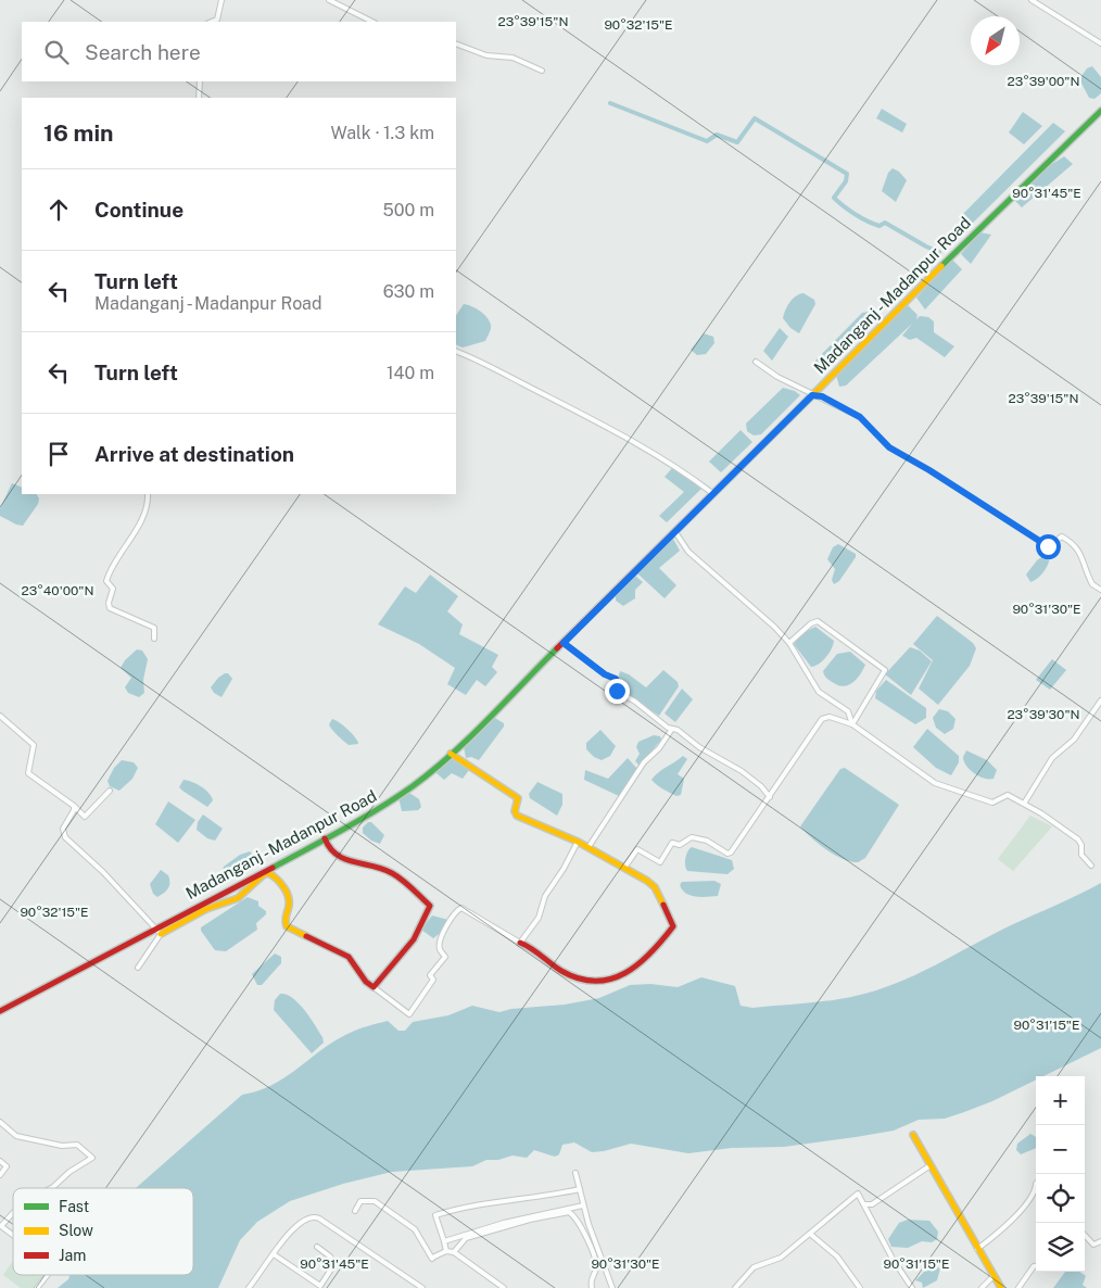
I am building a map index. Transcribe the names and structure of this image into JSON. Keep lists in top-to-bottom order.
{
  "streets": {
    "main road": ["Madanganj - Madanpur Road"]
  },
  "legend": ["Fast", "Slow", "Jam"],
  "north": "bottom left",
  "page": {
    "search": "Search here",
    "heading": ["16 min", "Walk · 1.3 km"],
    "list": [
      ["Continue", "500 m"],
      ["Turn left", "Madanganj - Madanpur Road", "630 m"],
      ["Turn left", "140 m"],
      "Arrive at destination"
    ],
    "map_buttons": ["+", "−"]
  },
  "coordinates": [
    "23°39'15\"N",
    "90°32'15\"E",
    "23°39'00\"N",
    "90°31'45\"E",
    "23°40'00\"N",
    "90°31'30\"E",
    "23°39'30\"N",
    "90°31'15\"E"
  ]
}
